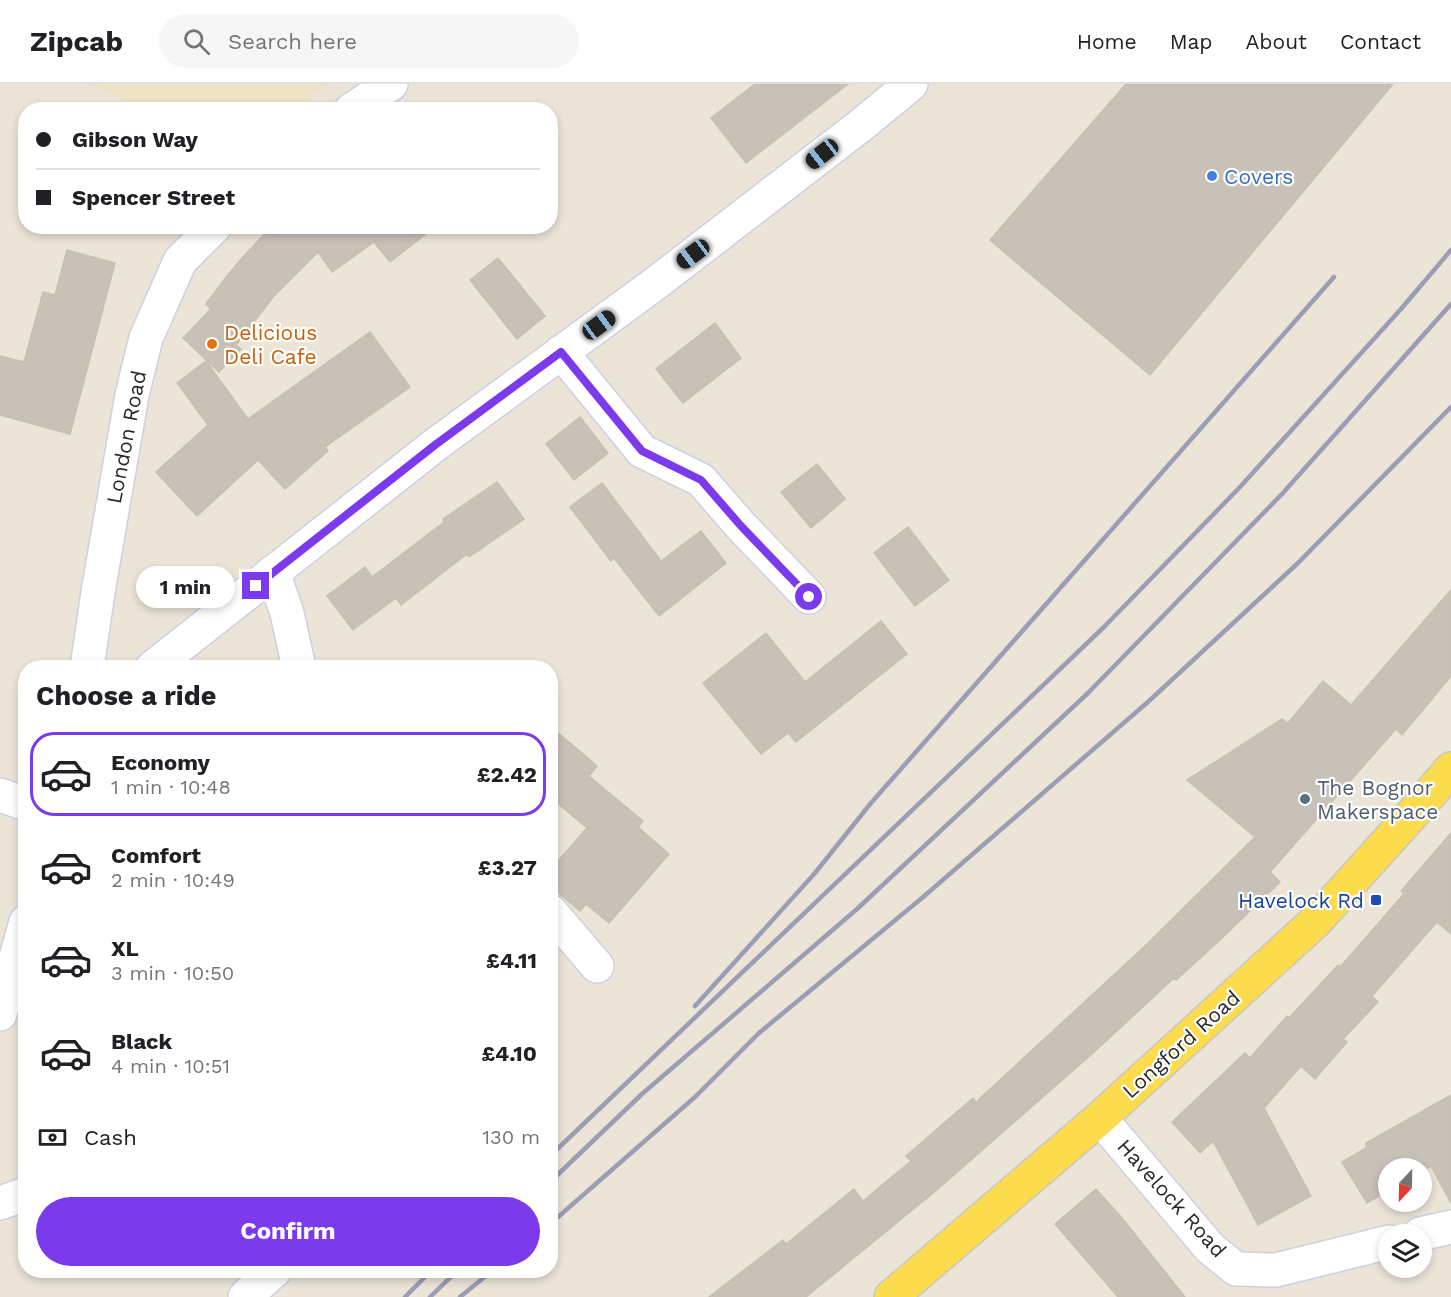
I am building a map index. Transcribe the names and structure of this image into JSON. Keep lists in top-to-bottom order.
{
  "streets": {
    "main road": ["Longford Road"],
    "street": ["London Road", "Havelock Road"]
  },
  "crossings": [
    ["Longford Road", "Havelock Road"]
  ],
  "places": {
    "other": ["Covers", "Delicious Deli Cafe", "The Bognor Makerspace"],
    "transit": ["Havelock Rd"]
  },
  "north": "bottom",
  "page": {
    "header": "Zipcab",
    "search": "Search here",
    "nav": [
      "Home",
      "Map",
      "About",
      "Contact"
    ],
    "banner": ["Gibson Way", "Spencer Street"],
    "bubble": "1 min",
    "heading": "Choose a ride",
    "list": [
      {
        "name": "Economy",
        "note": "1 min · 10:48",
        "value": "£2.42"
      },
      {
        "name": "Comfort",
        "note": "2 min · 10:49",
        "value": "£3.27"
      },
      {
        "name": "XL",
        "note": "3 min · 10:50",
        "value": "£4.11"
      },
      {
        "name": "Black",
        "note": "4 min · 10:51",
        "value": "£4.10"
      }
    ],
    "pay": ["Cash", "130 m"],
    "buttons": "Confirm"
  }
}
